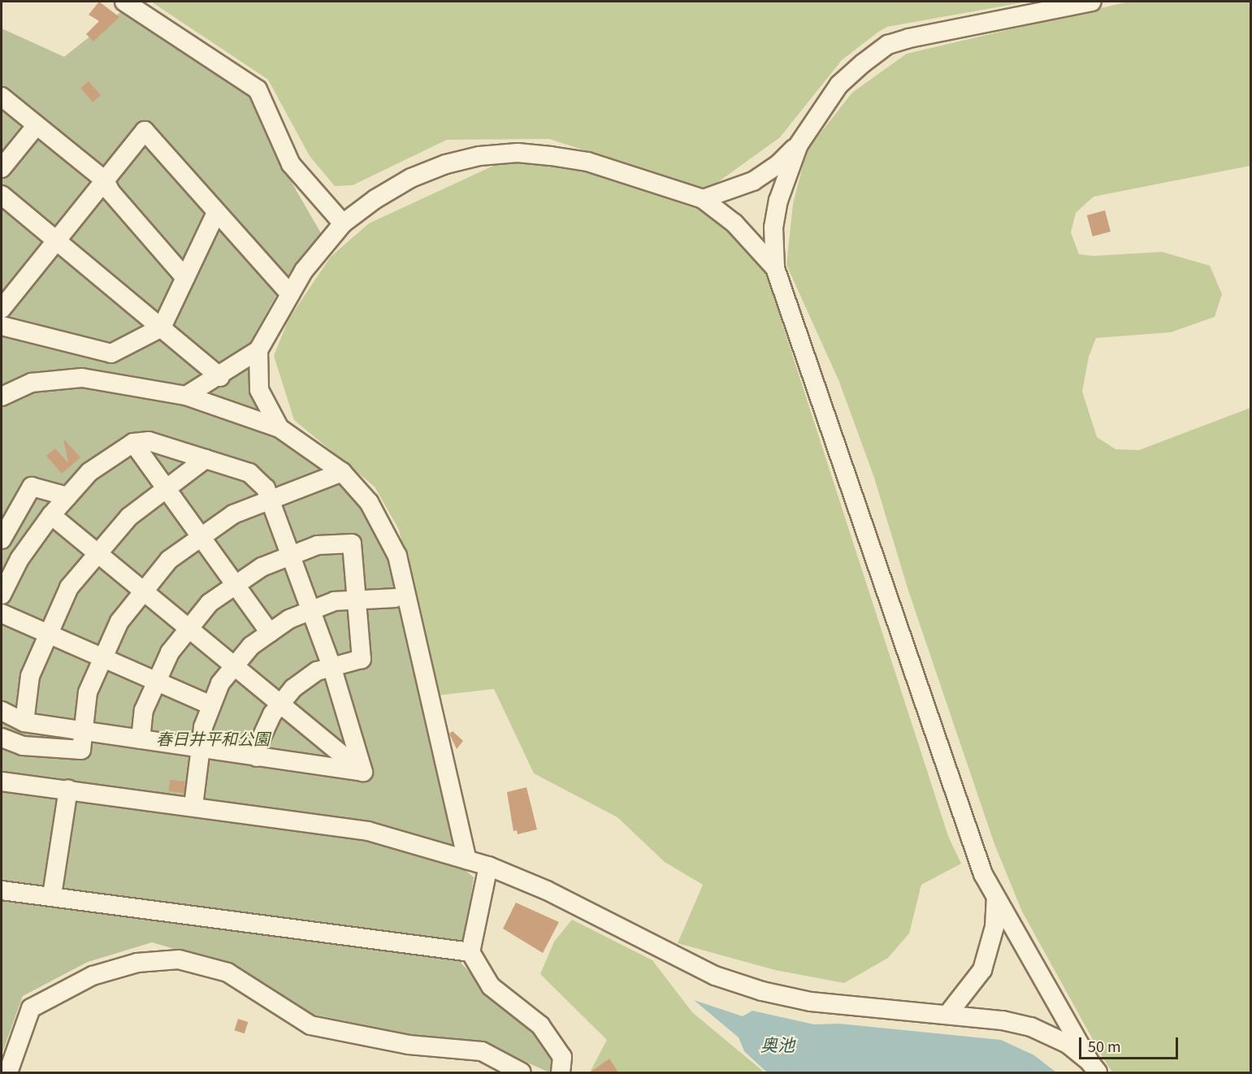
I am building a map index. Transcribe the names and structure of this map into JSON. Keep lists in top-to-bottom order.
{
  "water": ["奥池"],
  "parks": ["春日井平和公園"],
  "scale_bar": "50 m"
}
